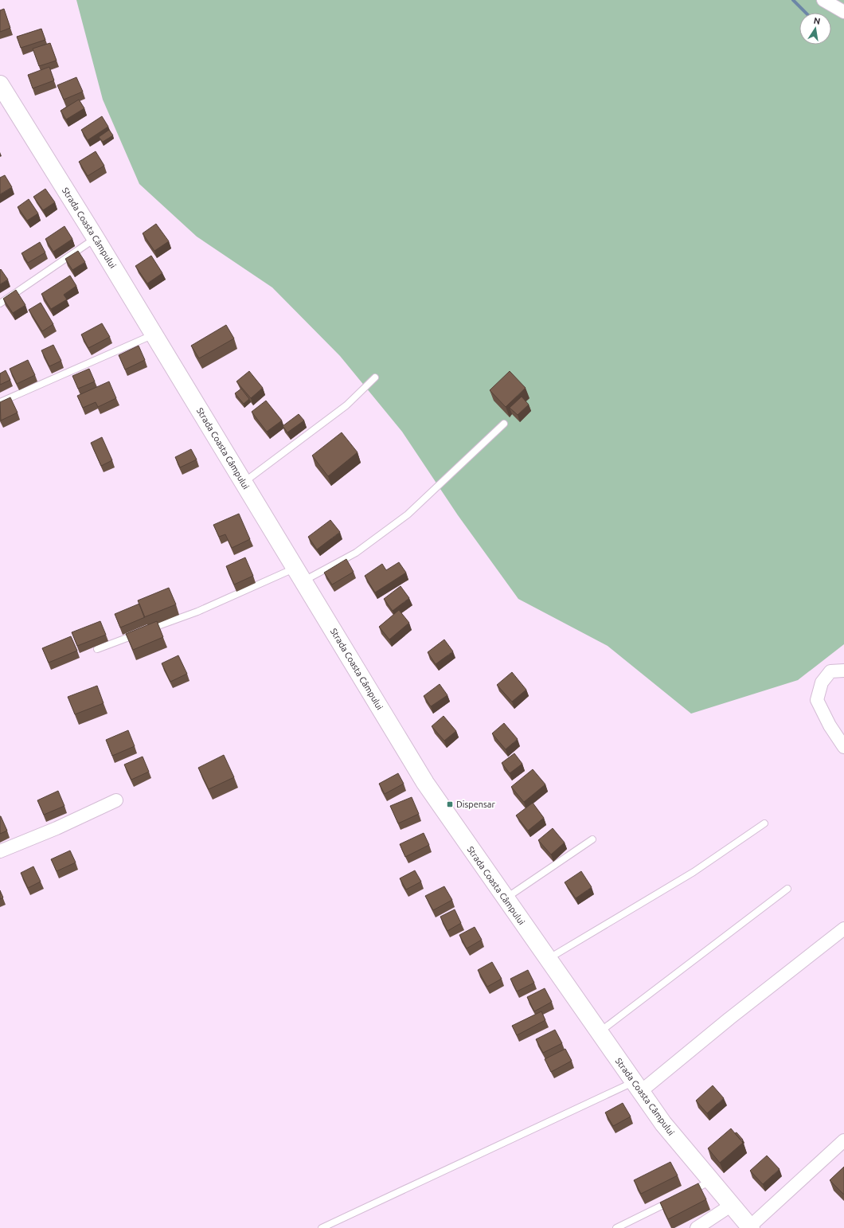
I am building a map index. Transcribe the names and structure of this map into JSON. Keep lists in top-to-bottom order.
{
  "streets": {
    "street": ["Strada Coasta Câmpului"]
  },
  "places": {
    "transit": ["Dispensar"]
  },
  "north": "top"
}
